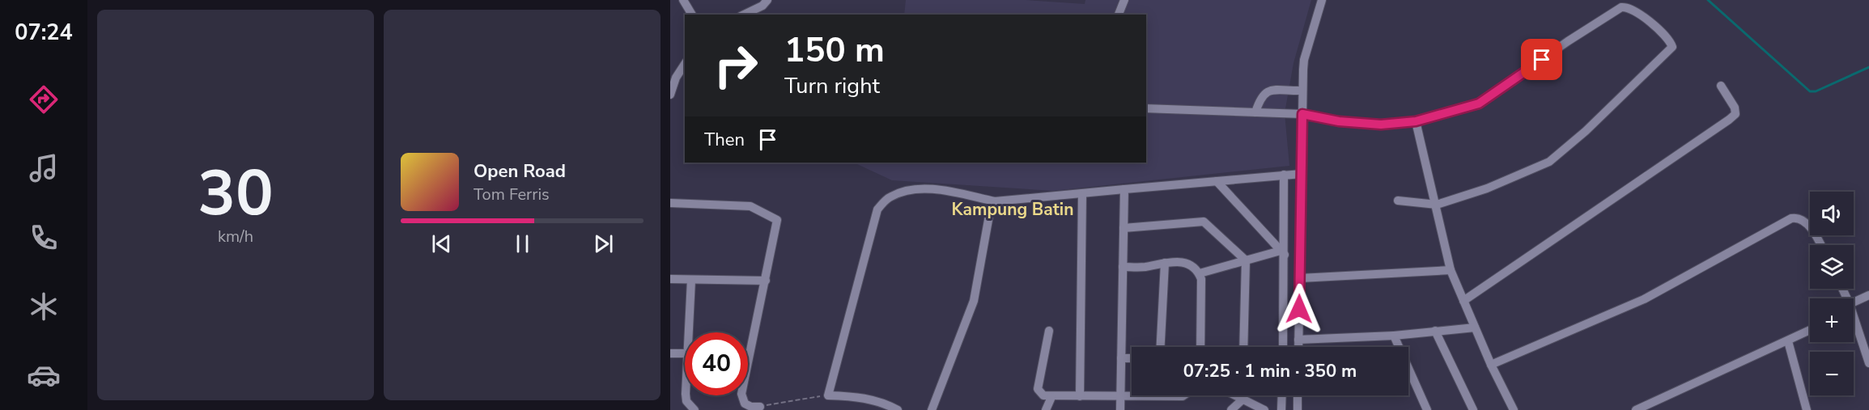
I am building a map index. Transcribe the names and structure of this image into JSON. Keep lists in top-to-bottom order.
{
  "districts": ["Kampung Batin"],
  "page": {
    "tabs": "07:24",
    "tile": ["30", "km/h"],
    "turn": ["150 m", "Turn right"],
    "then": "Then",
    "song": ["Open Road", "Tom Ferris"],
    "map_buttons": ["+", "−"],
    "limit": "40",
    "trip": "07:25 · 1 min · 350 m"
  }
}
